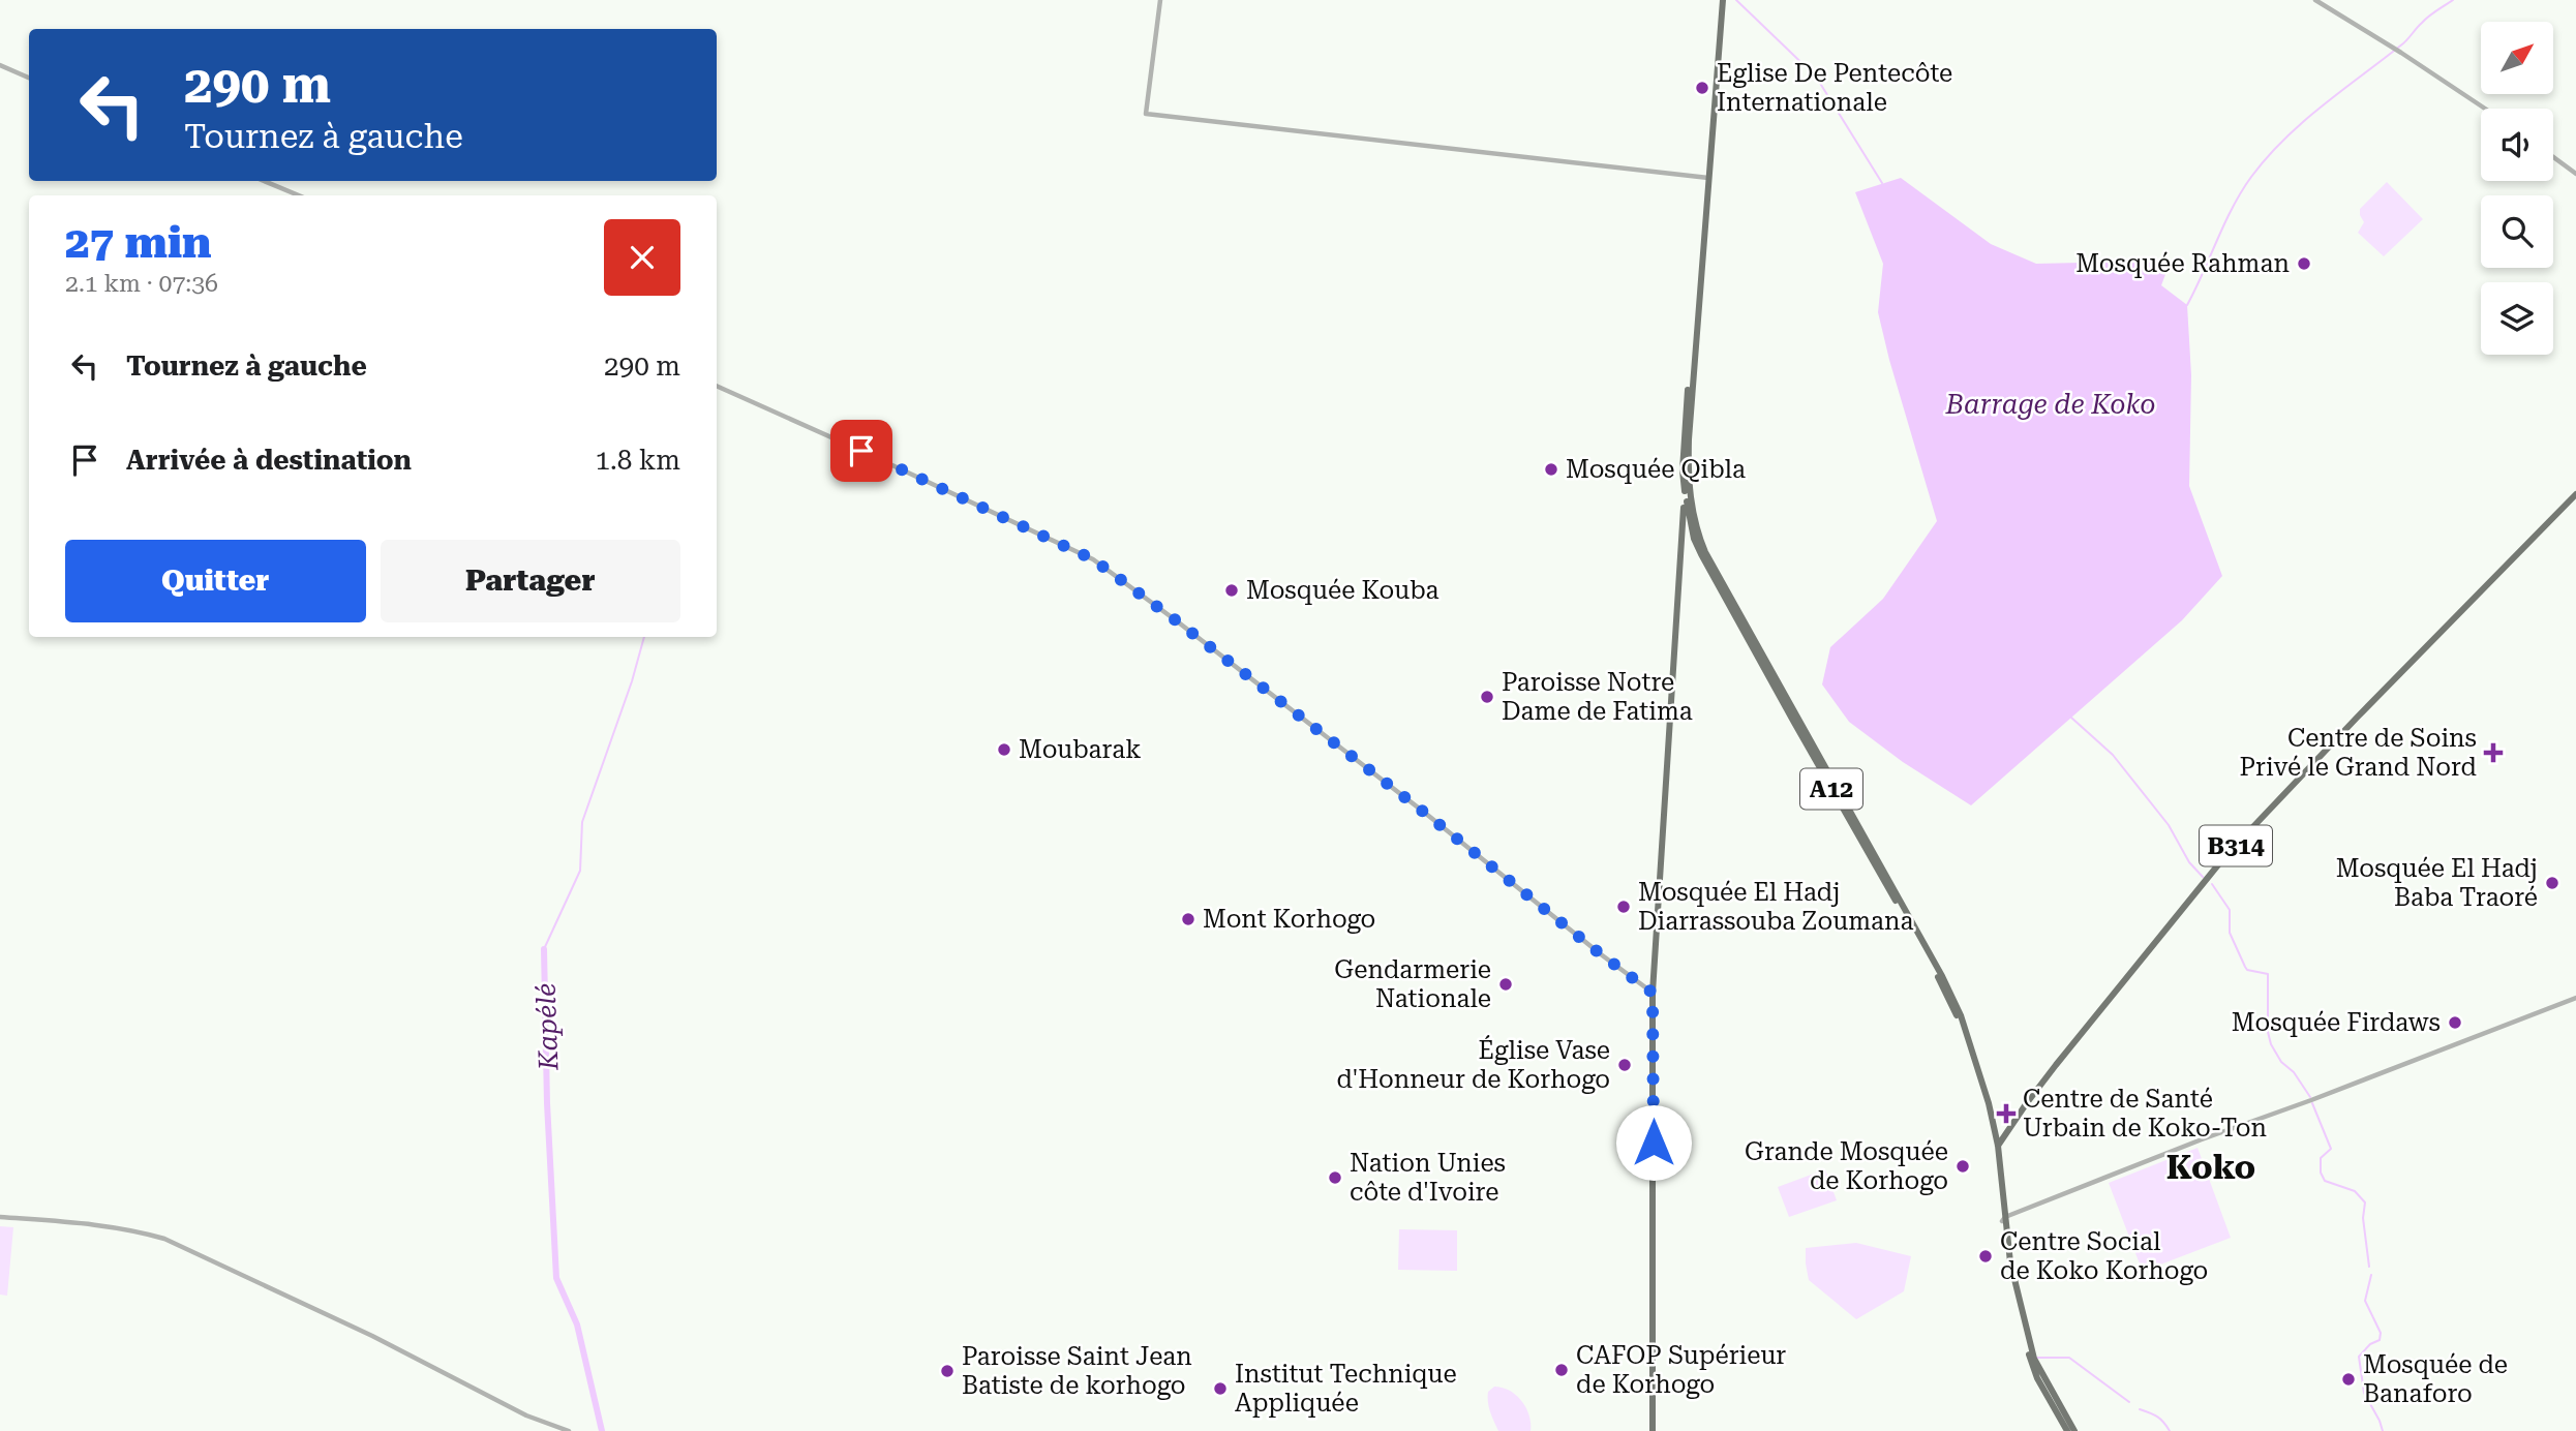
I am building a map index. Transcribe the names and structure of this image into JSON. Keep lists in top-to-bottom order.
{
  "streets": {
    "main road": ["A12", "B314"]
  },
  "crossings": [
    ["A12", "B314"]
  ],
  "districts": ["Koko"],
  "water": ["Barrage de Koko", "Kapélé"],
  "places": {
    "other": [
      "Eglise De Pentecôte Internationale",
      "Mosquée Rahman",
      "Mosquée Qibla",
      "Mosquée Kouba",
      "Paroisse Notre Dame de Fatima",
      "Moubarak",
      "Mosquée El Hadj Baba Traoré",
      "Mosquée El Hadj Diarrassouba Zoumana",
      "Mont Korhogo",
      "Gendarmerie Nationale",
      "Mosquée Firdaws",
      "Église Vase d'Honneur de Korhogo",
      "Grande Mosquée de Korhogo",
      "Nation Unies côte d'Ivoire",
      "Centre Social de Koko Korhogo",
      "CAFOP Supérieur de Korhogo",
      "Paroisse Saint Jean Batiste de korhogo",
      "Mosquée de Banaforo",
      "Institut Technique Appliquée"
    ],
    "health": ["Centre de Soins Privé le Grand Nord", "Centre de Santé Urbain de Koko-Ton"]
  },
  "north": "top right",
  "page": {
    "turn": ["290 m", "Tournez à gauche"],
    "heading": ["27 min", "2.1 km · 07:36"],
    "list": [
      {
        "name": "Tournez à gauche",
        "value": "290 m"
      },
      {
        "name": "Arrivée à destination",
        "value": "1.8 km"
      }
    ],
    "buttons": ["Quitter", "Partager"]
  }
}
